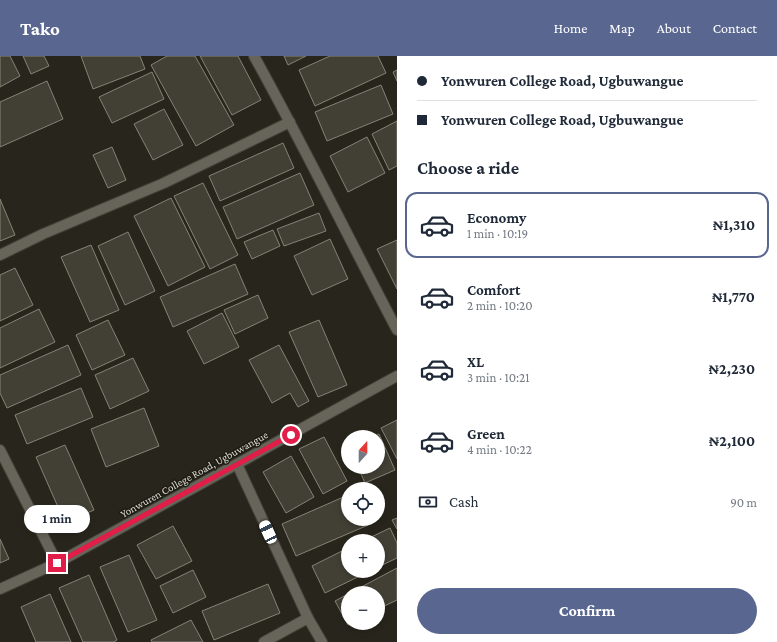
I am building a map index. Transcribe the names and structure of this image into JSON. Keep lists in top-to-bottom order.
{
  "streets": {
    "street": ["Yonwuren College Road, Ugbuwangue"]
  },
  "north": "top",
  "page": {
    "header": "Tako",
    "nav": [
      "Home",
      "Map",
      "About",
      "Contact"
    ],
    "banner": ["Yonwuren College Road, Ugbuwangue", "Yonwuren College Road, Ugbuwangue"],
    "heading": "Choose a ride",
    "list": [
      {
        "name": "Economy",
        "note": "1 min · 10:19",
        "value": "₦1,310"
      },
      {
        "name": "Comfort",
        "note": "2 min · 10:20",
        "value": "₦1,770"
      },
      {
        "name": "XL",
        "note": "3 min · 10:21",
        "value": "₦2,230"
      },
      {
        "name": "Green",
        "note": "4 min · 10:22",
        "value": "₦2,100"
      }
    ],
    "map_buttons": ["+", "−"],
    "pay": ["Cash", "90 m"],
    "bubble": "1 min",
    "buttons": "Confirm"
  }
}
